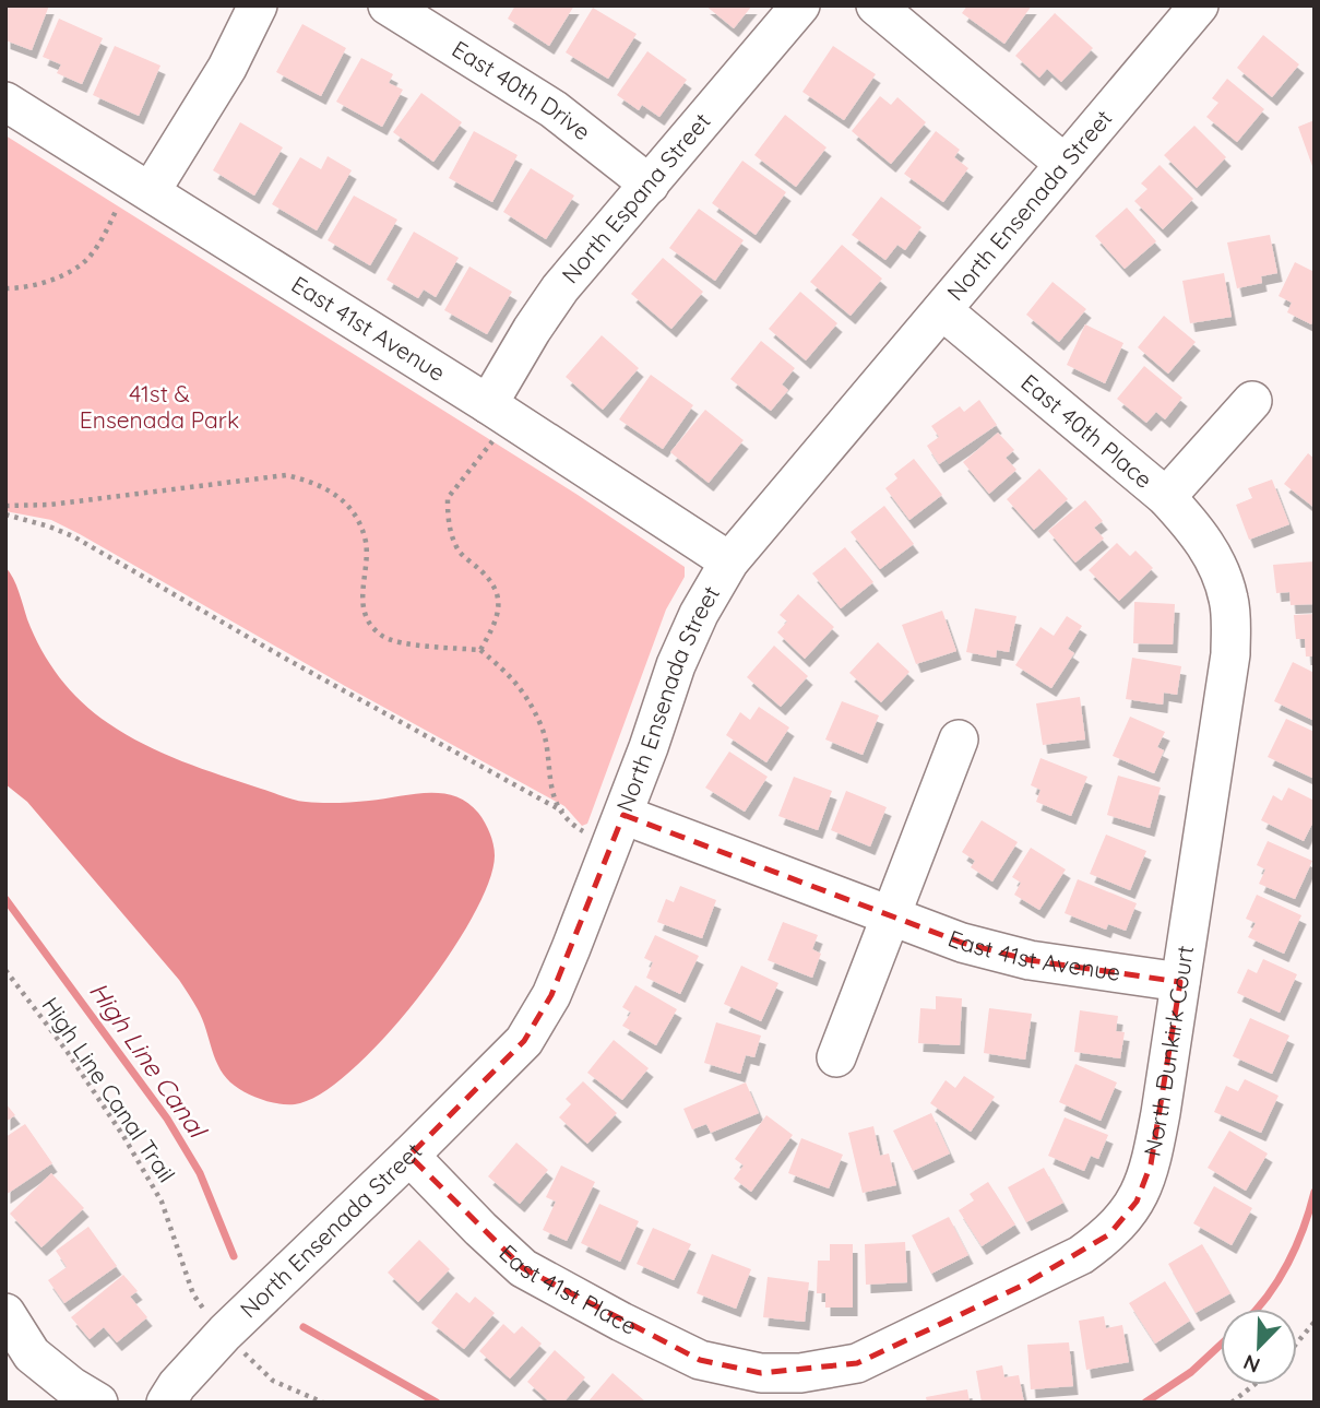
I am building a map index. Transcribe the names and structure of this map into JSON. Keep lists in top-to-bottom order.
{
  "streets": {
    "street": [
      "East 40th Drive",
      "North Espana Street",
      "North Ensenada Street",
      "East 41st Avenue",
      "East 40th Place",
      "North Dunkirk Court",
      "East 41st Place"
    ],
    "path": ["High Line Canal Trail"]
  },
  "crossings": [
    ["East 40th Drive", "North Espana Street"],
    ["North Espana Street", "East 41st Avenue"],
    ["North Ensenada Street", "East 41st Avenue"],
    ["North Ensenada Street", "East 40th Place"],
    ["North Ensenada Street", "High Line Canal Trail"],
    ["North Ensenada Street", "East 41st Place"],
    ["East 41st Avenue", "North Dunkirk Court"],
    ["East 40th Place", "North Dunkirk Court"],
    ["North Dunkirk Court", "East 41st Place"]
  ],
  "water": ["High Line Canal"],
  "parks": ["41st & Ensenada Park"],
  "north": "bottom left"
}
